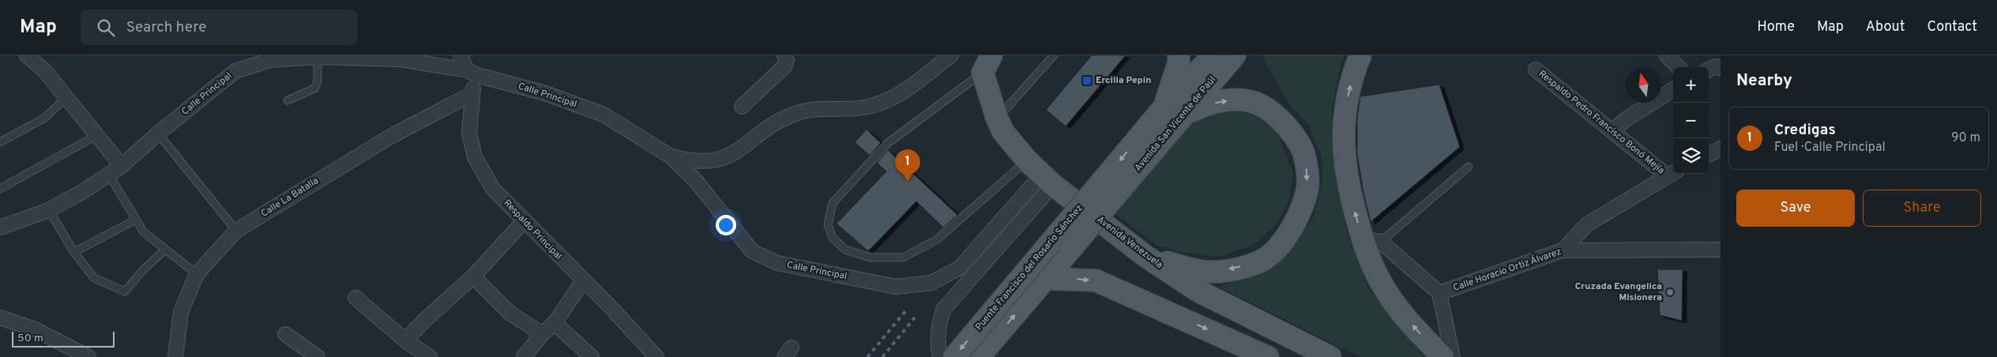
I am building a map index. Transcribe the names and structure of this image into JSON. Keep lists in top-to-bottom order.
{
  "streets": {
    "main road": ["Avenida San Vicente de Paúl", "Avenida Venezuela", "Puente Francisco del Rosario Sánchez"],
    "street": [
      "Calle Principal",
      "Respaldo Pedro Francisco Bonó Mejía",
      "Calle La Batalla",
      "Respaldo Principal",
      "Calle Horacio Ortiz Álvarez"
    ]
  },
  "crossings": [
    ["Calle Principal", "Respaldo Principal"],
    ["Calle Principal", "Avenida Venezuela"],
    ["Avenida San Vicente de Paúl", "Puente Francisco del Rosario Sánchez"],
    ["Calle La Batalla", "Respaldo Principal"]
  ],
  "places": {
    "transit": ["Ercilia Pepín"],
    "other": ["Cruzada Evangelica Misionera"]
  },
  "scale_bar": "50 m",
  "north": "top",
  "page": {
    "header": "Map",
    "search": "Search here",
    "nav": [
      "Home",
      "Map",
      "About",
      "Contact"
    ],
    "heading": "Nearby",
    "map_buttons": ["+", "−"],
    "list": [
      {
        "mark": "1",
        "name": "Credigas",
        "note": "Fuel · Calle Principal",
        "value": "90 m"
      }
    ],
    "pins": "1",
    "buttons": ["Save", "Share"],
    "scale": "50 m"
  }
}
